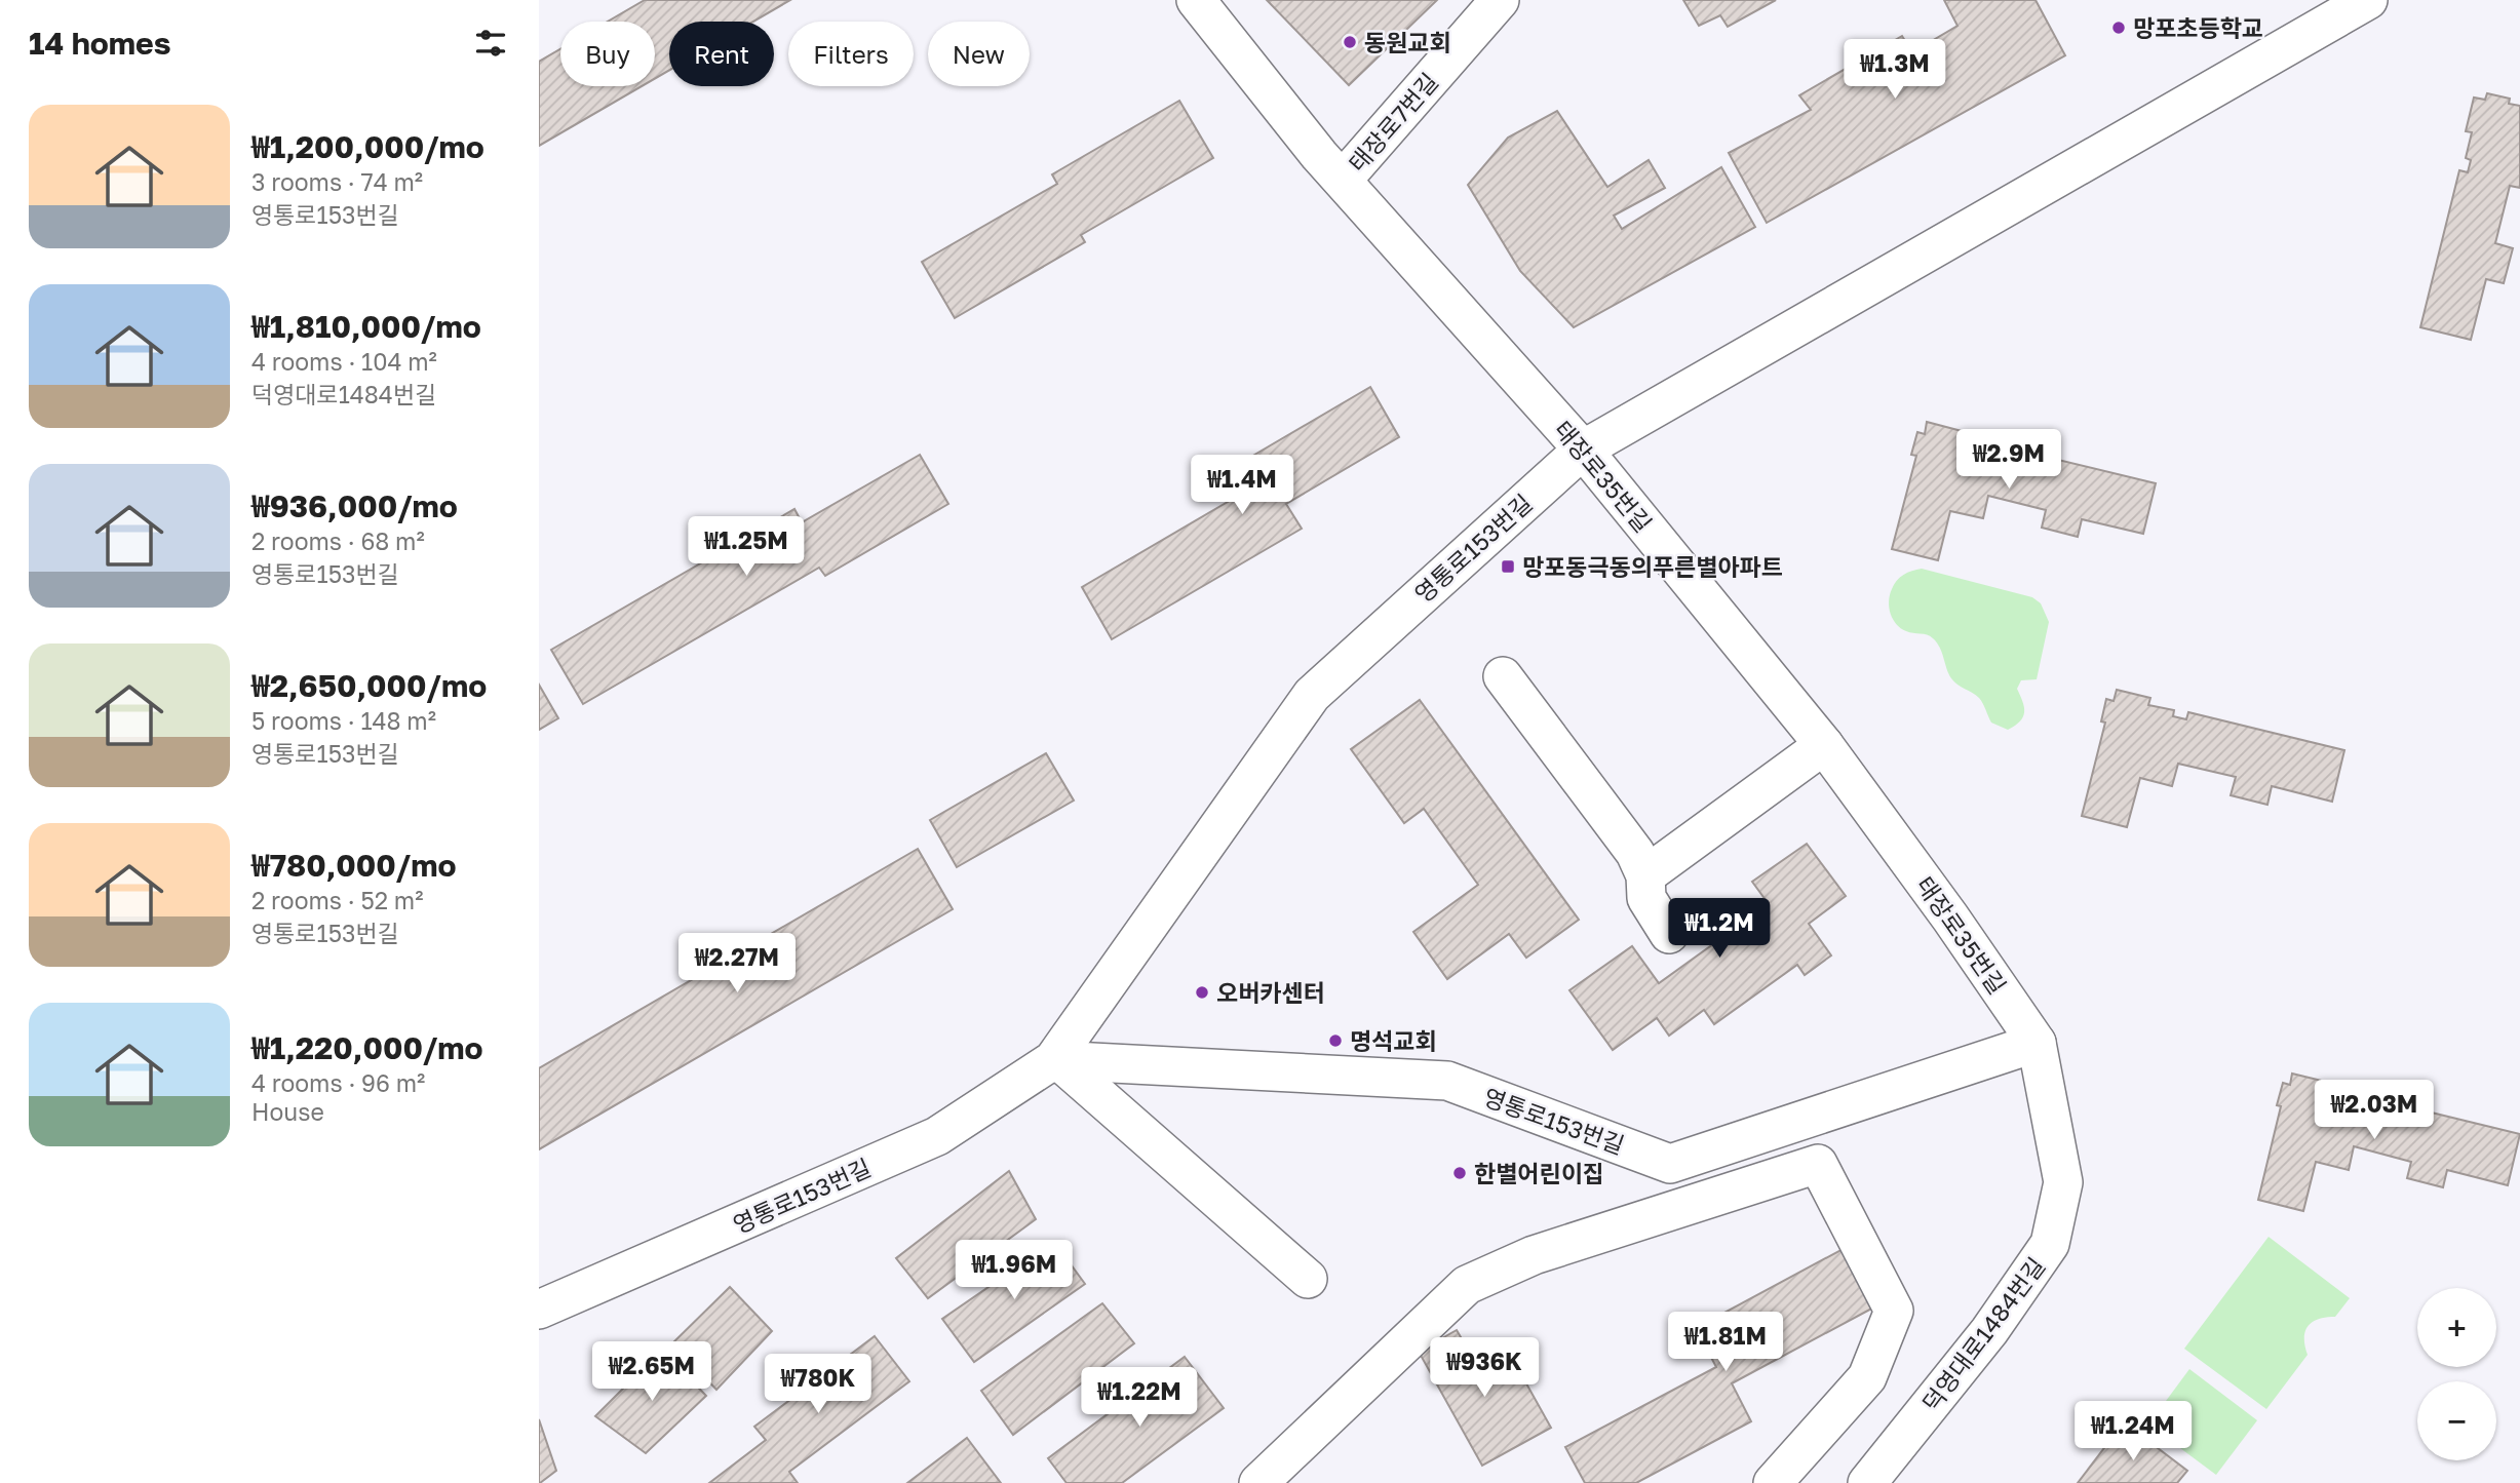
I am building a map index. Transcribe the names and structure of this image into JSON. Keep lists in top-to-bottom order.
{
  "streets": {
    "street": [
      "태장로7번길",
      "태장로35번길",
      "영통로153번길",
      "덕영대로1484번길"
    ]
  },
  "crossings": [
    ["태장로7번길", "태장로35번길"],
    ["태장로35번길", "영통로153번길"],
    ["태장로35번길", "덕영대로1484번길"],
    ["영통로153번길", "덕영대로1484번길"]
  ],
  "places": {
    "other": [
      "망포초등학교",
      "동원교회",
      "오버카센터",
      "명석교회",
      "한별어린이집"
    ],
    "transit": ["망포동극동의푸른별아파트"]
  },
  "page": {
    "heading": "14 homes",
    "chip": [
      "Buy",
      "Rent",
      "Filters",
      "New"
    ],
    "price": [
      "₩1.3M",
      "₩2.9M",
      "₩1.4M",
      "₩1.25M",
      "₩1.2M",
      "₩2.27M",
      "₩2.03M",
      "₩1.96M",
      "₩1.81M",
      "₩936K",
      "₩2.65M",
      "₩780K",
      "₩1.22M",
      "₩1.24M"
    ],
    "list": [
      {
        "name": "₩1,200,000/mo",
        "note": "3 rooms · 74 m² · 영통로153번길"
      },
      {
        "name": "₩1,810,000/mo",
        "note": "4 rooms · 104 m² · 덕영대로1484번길"
      },
      {
        "name": "₩936,000/mo",
        "note": "2 rooms · 68 m² · 영통로153번길"
      },
      {
        "name": "₩2,650,000/mo",
        "note": "5 rooms · 148 m² · 영통로153번길"
      },
      {
        "name": "₩780,000/mo",
        "note": "2 rooms · 52 m² · 영통로153번길"
      },
      {
        "name": "₩1,220,000/mo",
        "note": "4 rooms · 96 m² · House"
      }
    ],
    "map_buttons": ["+", "−"]
  }
}
